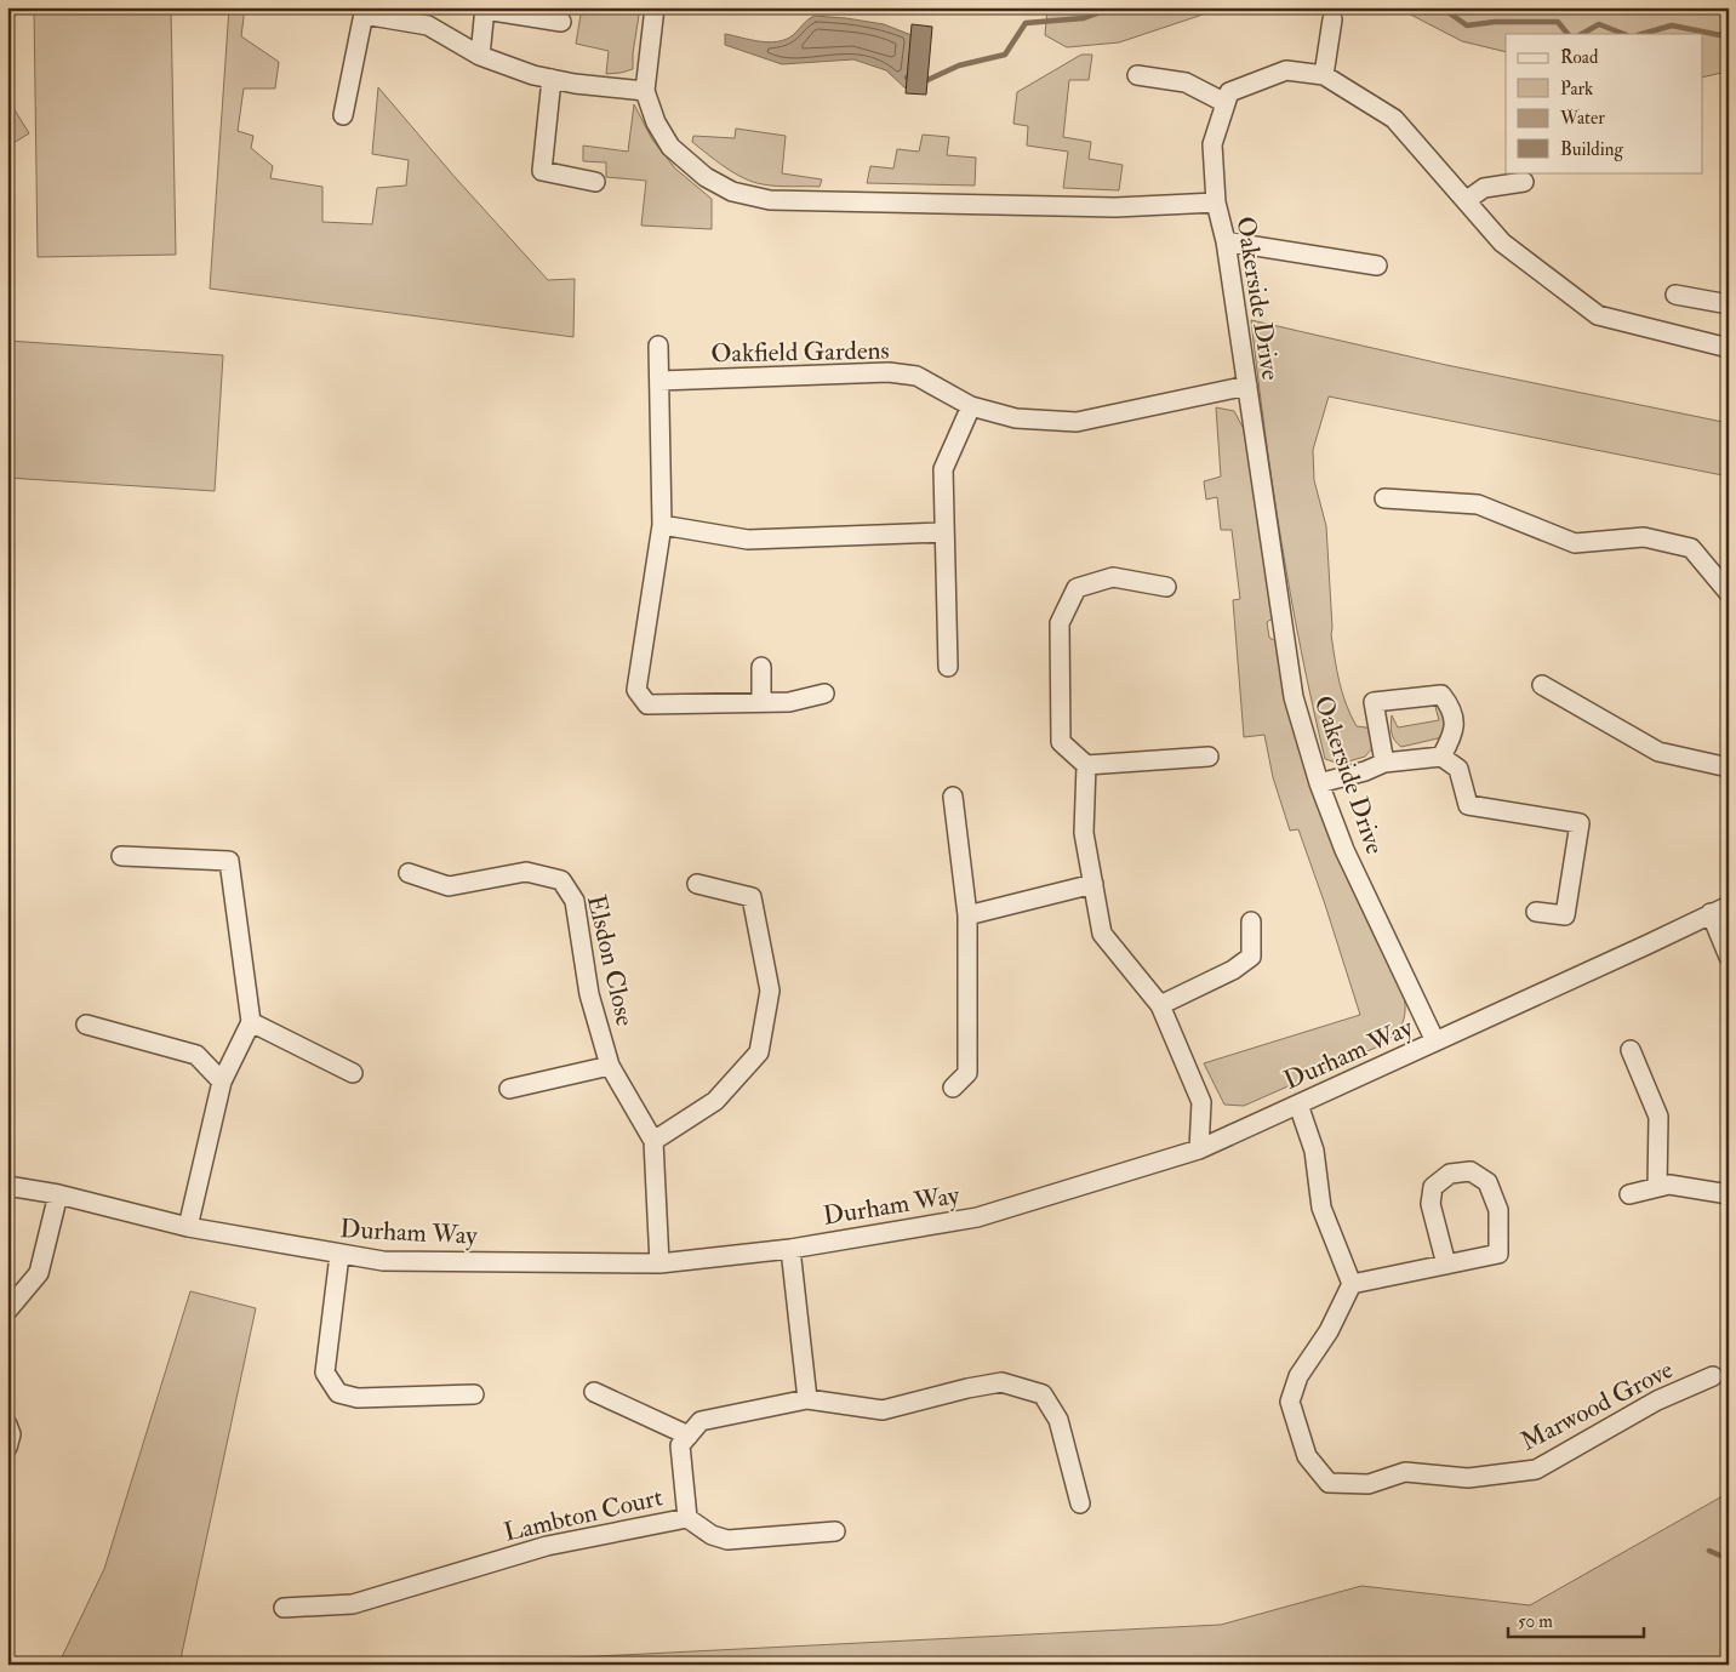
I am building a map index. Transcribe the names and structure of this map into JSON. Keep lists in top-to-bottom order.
{
  "streets": {
    "street": [
      "Oakerside Drive",
      "Oakfield Gardens",
      "Elsdon Close",
      "Durham Way",
      "Marwood Grove",
      "Lambton Court"
    ]
  },
  "crossings": [
    ["Oakerside Drive", "Oakfield Gardens"],
    ["Oakerside Drive", "Durham Way"],
    ["Elsdon Close", "Durham Way"]
  ],
  "legend": [
    "Road",
    "Park",
    "Water",
    "Building"
  ],
  "scale_bar": "50 m"
}
